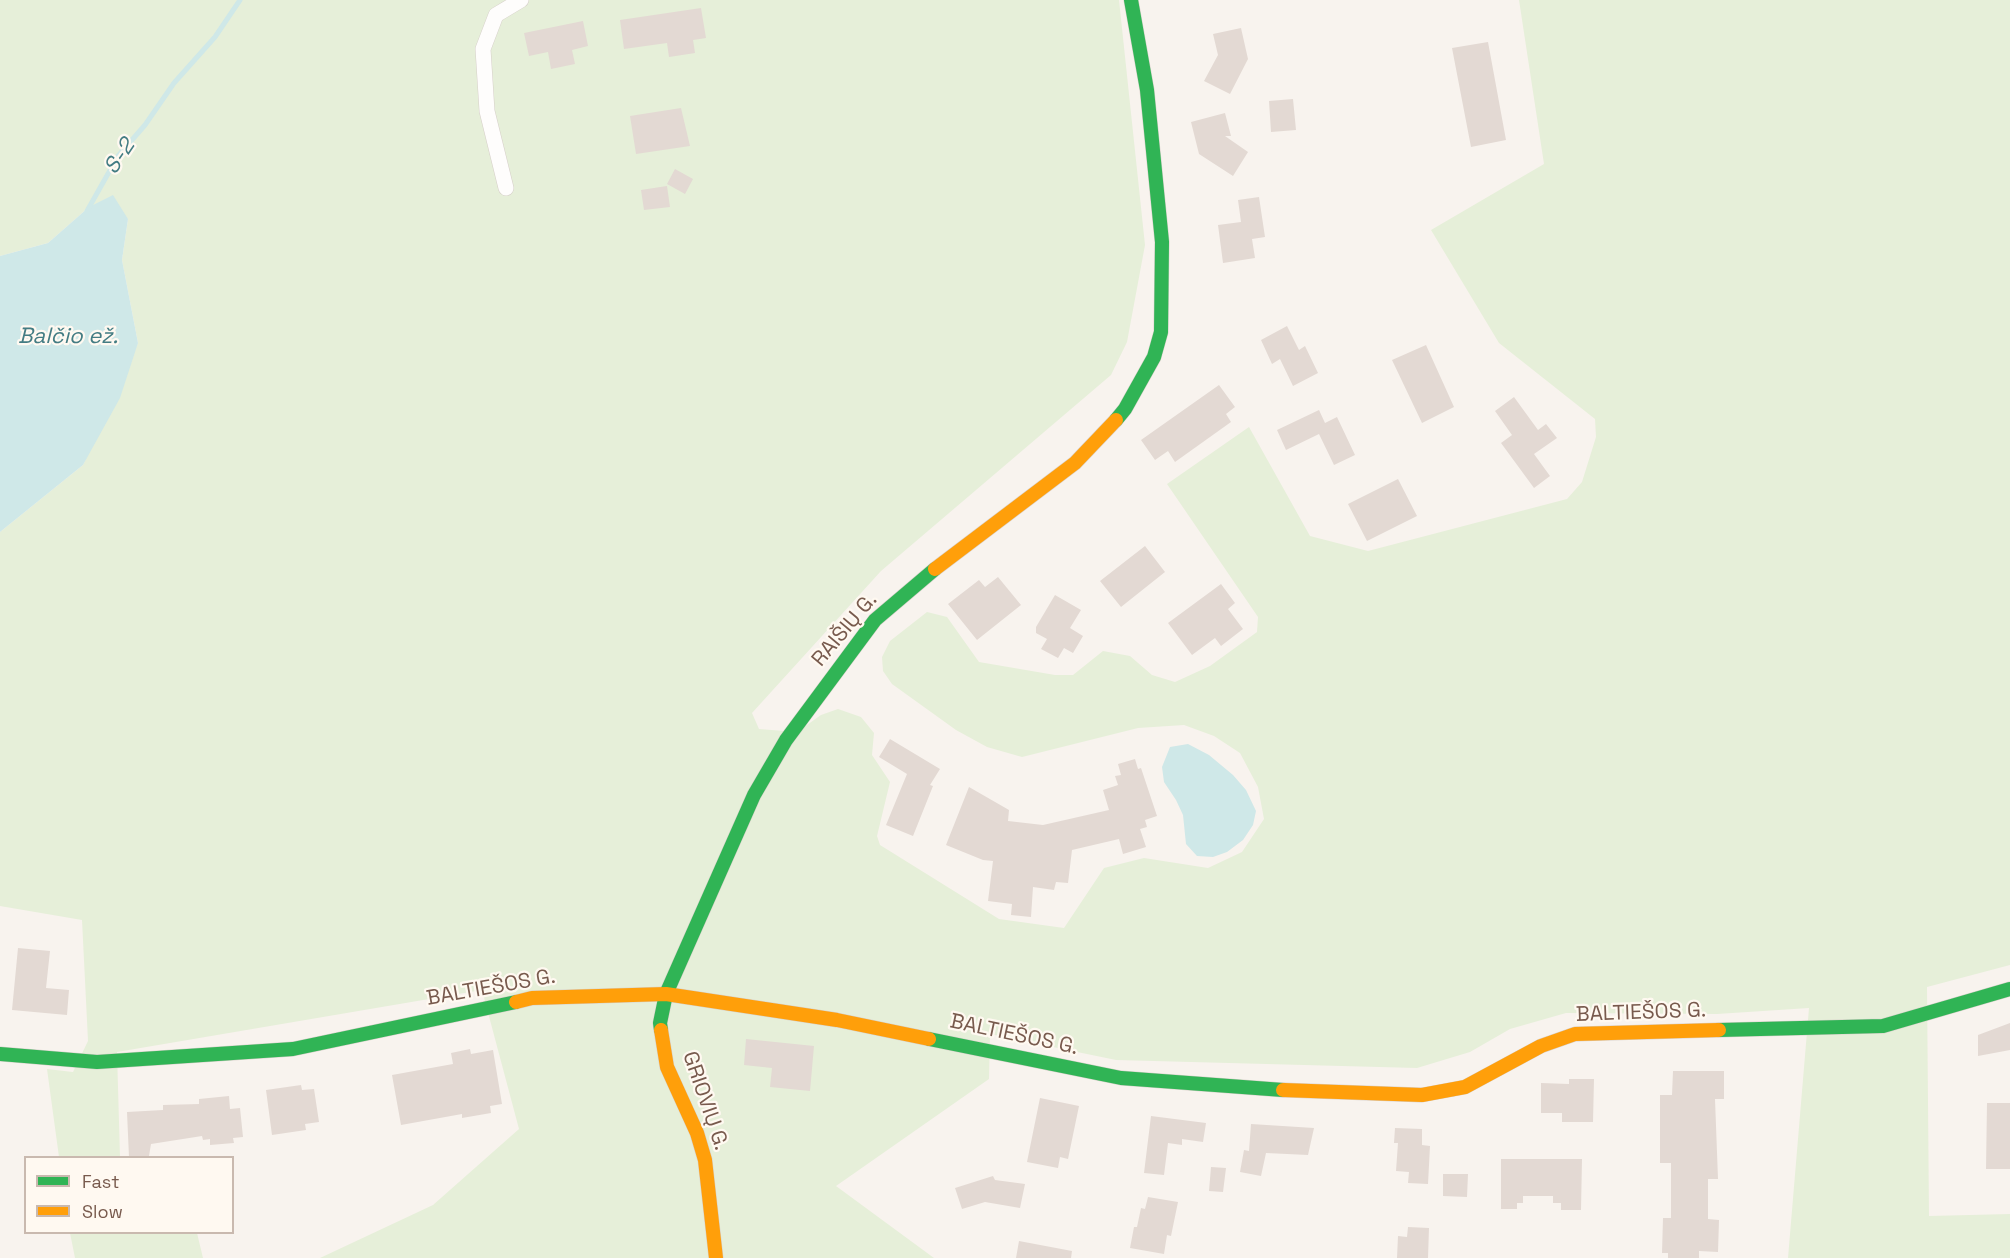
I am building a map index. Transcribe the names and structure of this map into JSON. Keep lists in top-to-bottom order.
{
  "streets": {
    "street": ["RAIŠIŲ G.", "BALTIEŠOS G.", "GRIOVIŲ G."]
  },
  "crossings": [
    ["RAIŠIŲ G.", "BALTIEŠOS G."],
    ["RAIŠIŲ G.", "GRIOVIŲ G."],
    ["BALTIEŠOS G.", "GRIOVIŲ G."]
  ],
  "water": ["S-2", "Balčio ež."],
  "legend": ["Fast", "Slow"]
}
